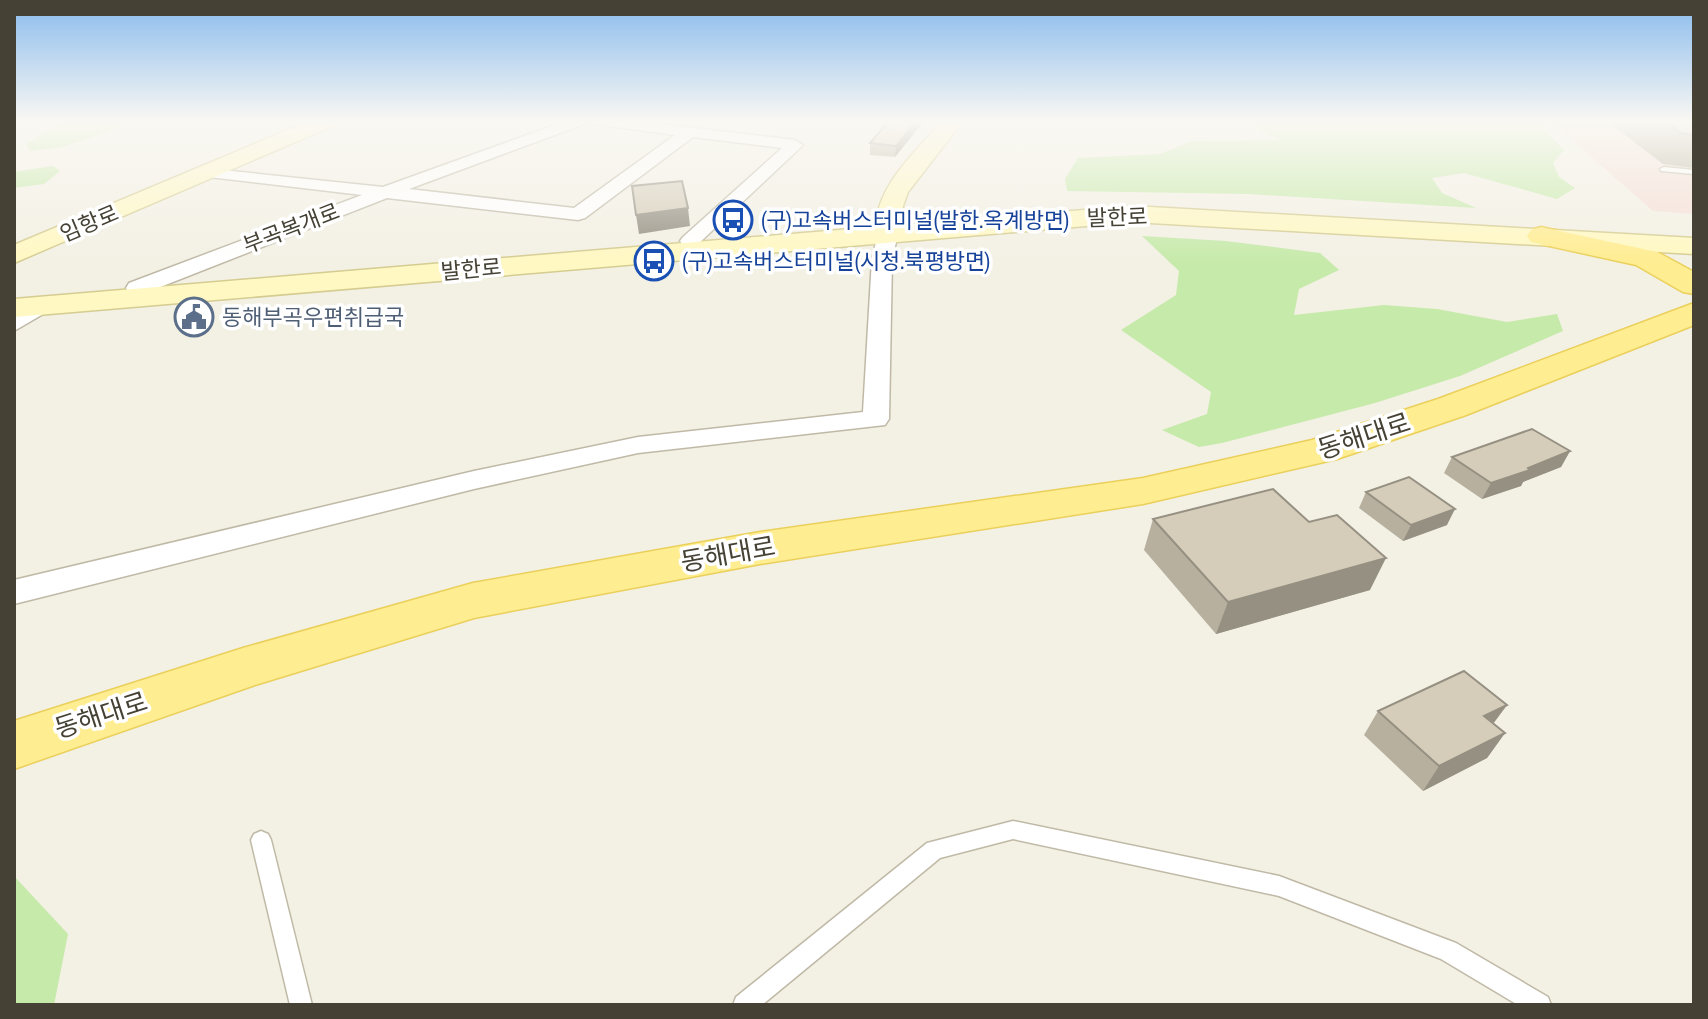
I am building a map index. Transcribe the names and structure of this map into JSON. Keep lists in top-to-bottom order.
{
  "streets": {
    "main road": ["동해대로"],
    "street": ["발한로", "임항로", "부곡복개로"]
  },
  "crossings": [
    ["발한로", "부곡복개로"]
  ],
  "places": {
    "bus stop": ["(구)고속버스터미널(발한.옥계방면)", "(구)고속버스터미널(시청.북평방면)"],
    "public building": ["동해부곡우편취급국"]
  }
}
